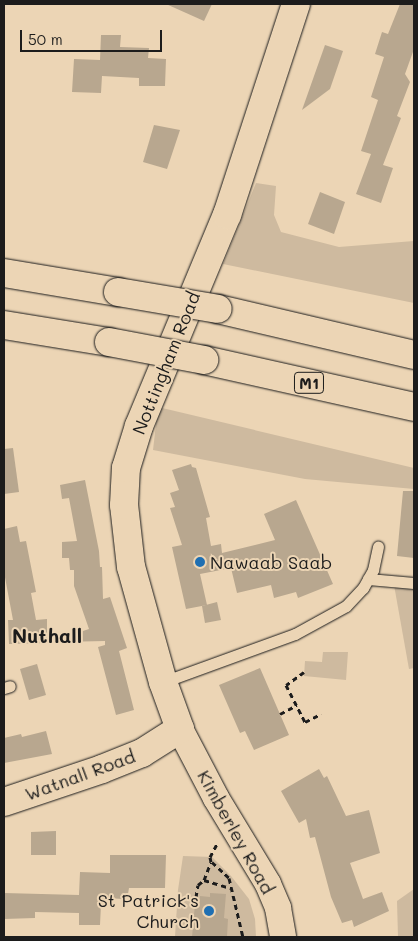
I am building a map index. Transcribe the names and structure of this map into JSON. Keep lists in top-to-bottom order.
{
  "streets": {
    "main road": ["Nottingham Road", "M1", "Watnall Road"],
    "street": ["Kimberley Road"]
  },
  "crossings": [
    ["Nottingham Road", "Watnall Road"],
    ["Nottingham Road", "Kimberley Road"],
    ["Watnall Road", "Kimberley Road"]
  ],
  "districts": ["Nuthall"],
  "places": ["Nawaab Saab", "St Patrick's Church"],
  "scale_bar": "50 m"
}
